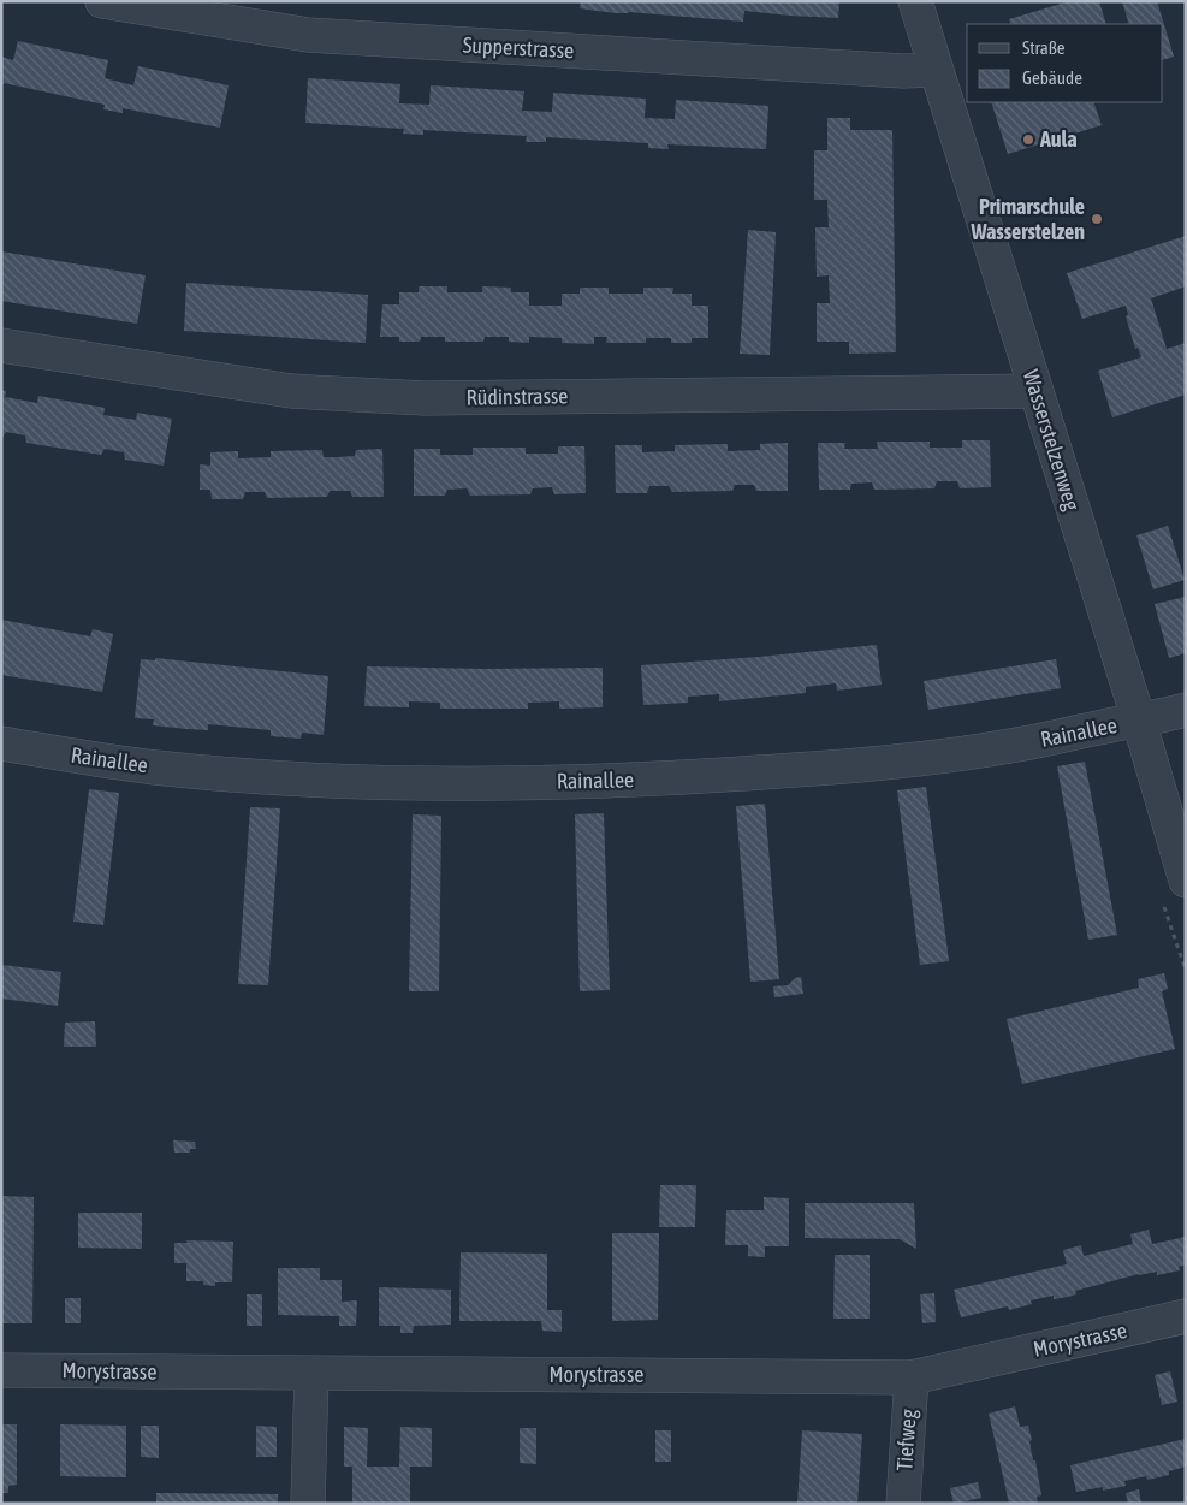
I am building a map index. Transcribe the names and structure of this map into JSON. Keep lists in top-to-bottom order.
{
  "streets": {
    "street": [
      "Supperstrasse",
      "Rüdinstrasse",
      "Wasserstelzenweg",
      "Rainallee",
      "Morystrasse",
      "Tiefweg"
    ]
  },
  "crossings": [
    ["Supperstrasse", "Wasserstelzenweg"],
    ["Rüdinstrasse", "Wasserstelzenweg"],
    ["Wasserstelzenweg", "Rainallee"],
    ["Morystrasse", "Tiefweg"]
  ],
  "places": ["Aula", "Primarschule Wasserstelzen"],
  "legend": ["Straße", "Gebäude"]
}
